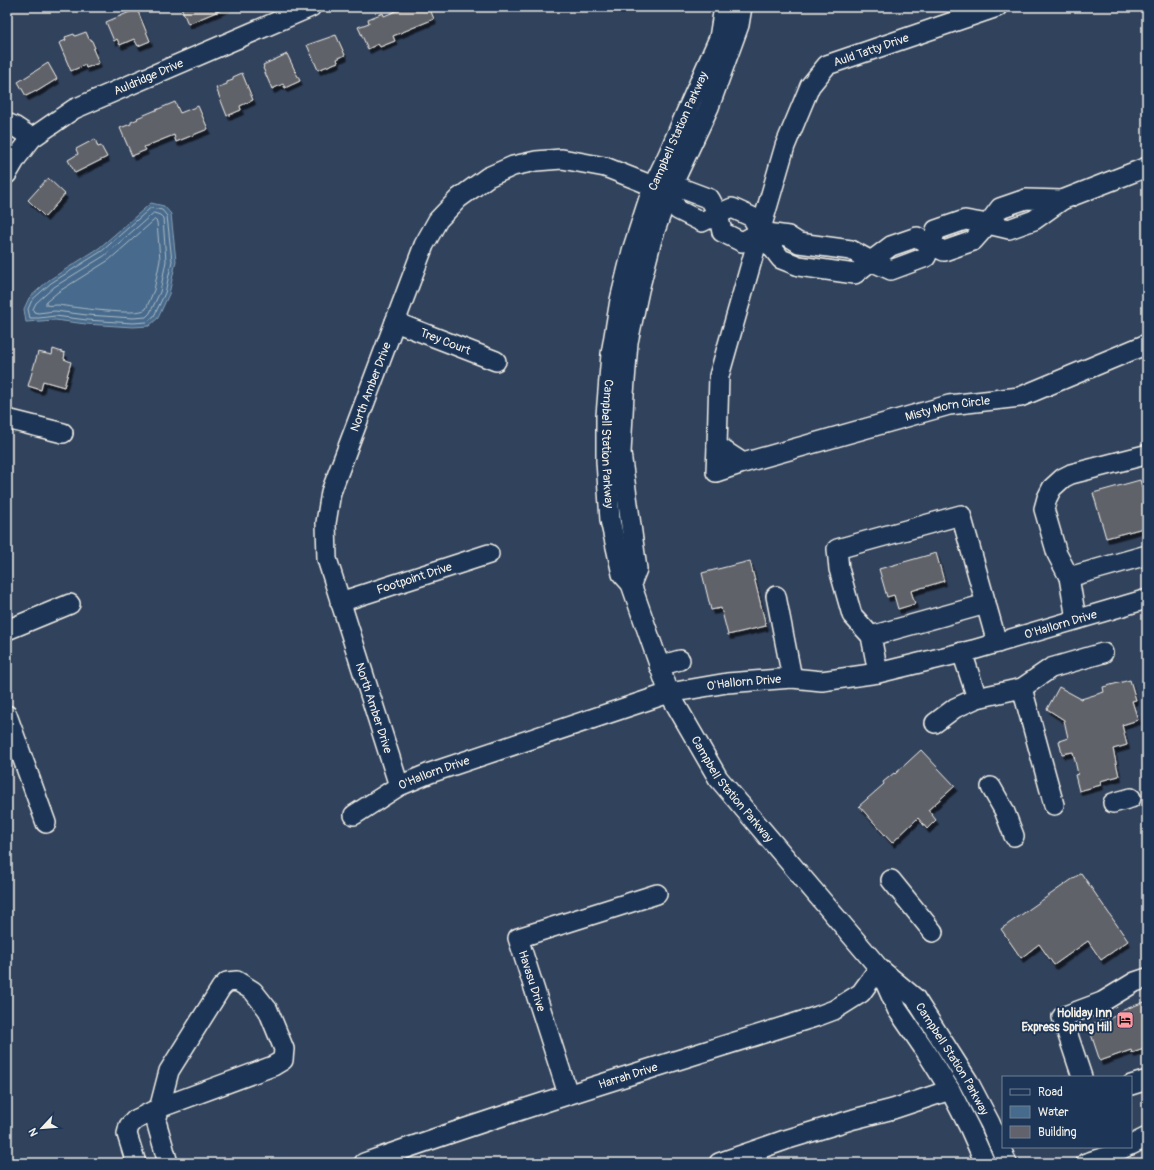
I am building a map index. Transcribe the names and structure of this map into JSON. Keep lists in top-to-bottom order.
{
  "streets": {
    "street": [
      "Auld Tatty Drive",
      "Auldridge Drive",
      "Campbell Station Parkway",
      "Trey Court",
      "North Amber Drive",
      "Misty Morn Circle",
      "Footpoint Drive",
      "O'Hallorn Drive",
      "Havasu Drive",
      "Harrah Drive"
    ]
  },
  "crossings": [
    ["Auld Tatty Drive", "Misty Morn Circle"],
    ["Campbell Station Parkway", "North Amber Drive"],
    ["Campbell Station Parkway", "O'Hallorn Drive"],
    ["Campbell Station Parkway", "Harrah Drive"],
    ["Trey Court", "North Amber Drive"],
    ["North Amber Drive", "Footpoint Drive"],
    ["North Amber Drive", "O'Hallorn Drive"],
    ["Havasu Drive", "Harrah Drive"]
  ],
  "places": {
    "hotel": ["Holiday Inn Express Spring Hill"]
  },
  "legend": ["Road", "Water", "Building"],
  "north": "bottom left"
}
